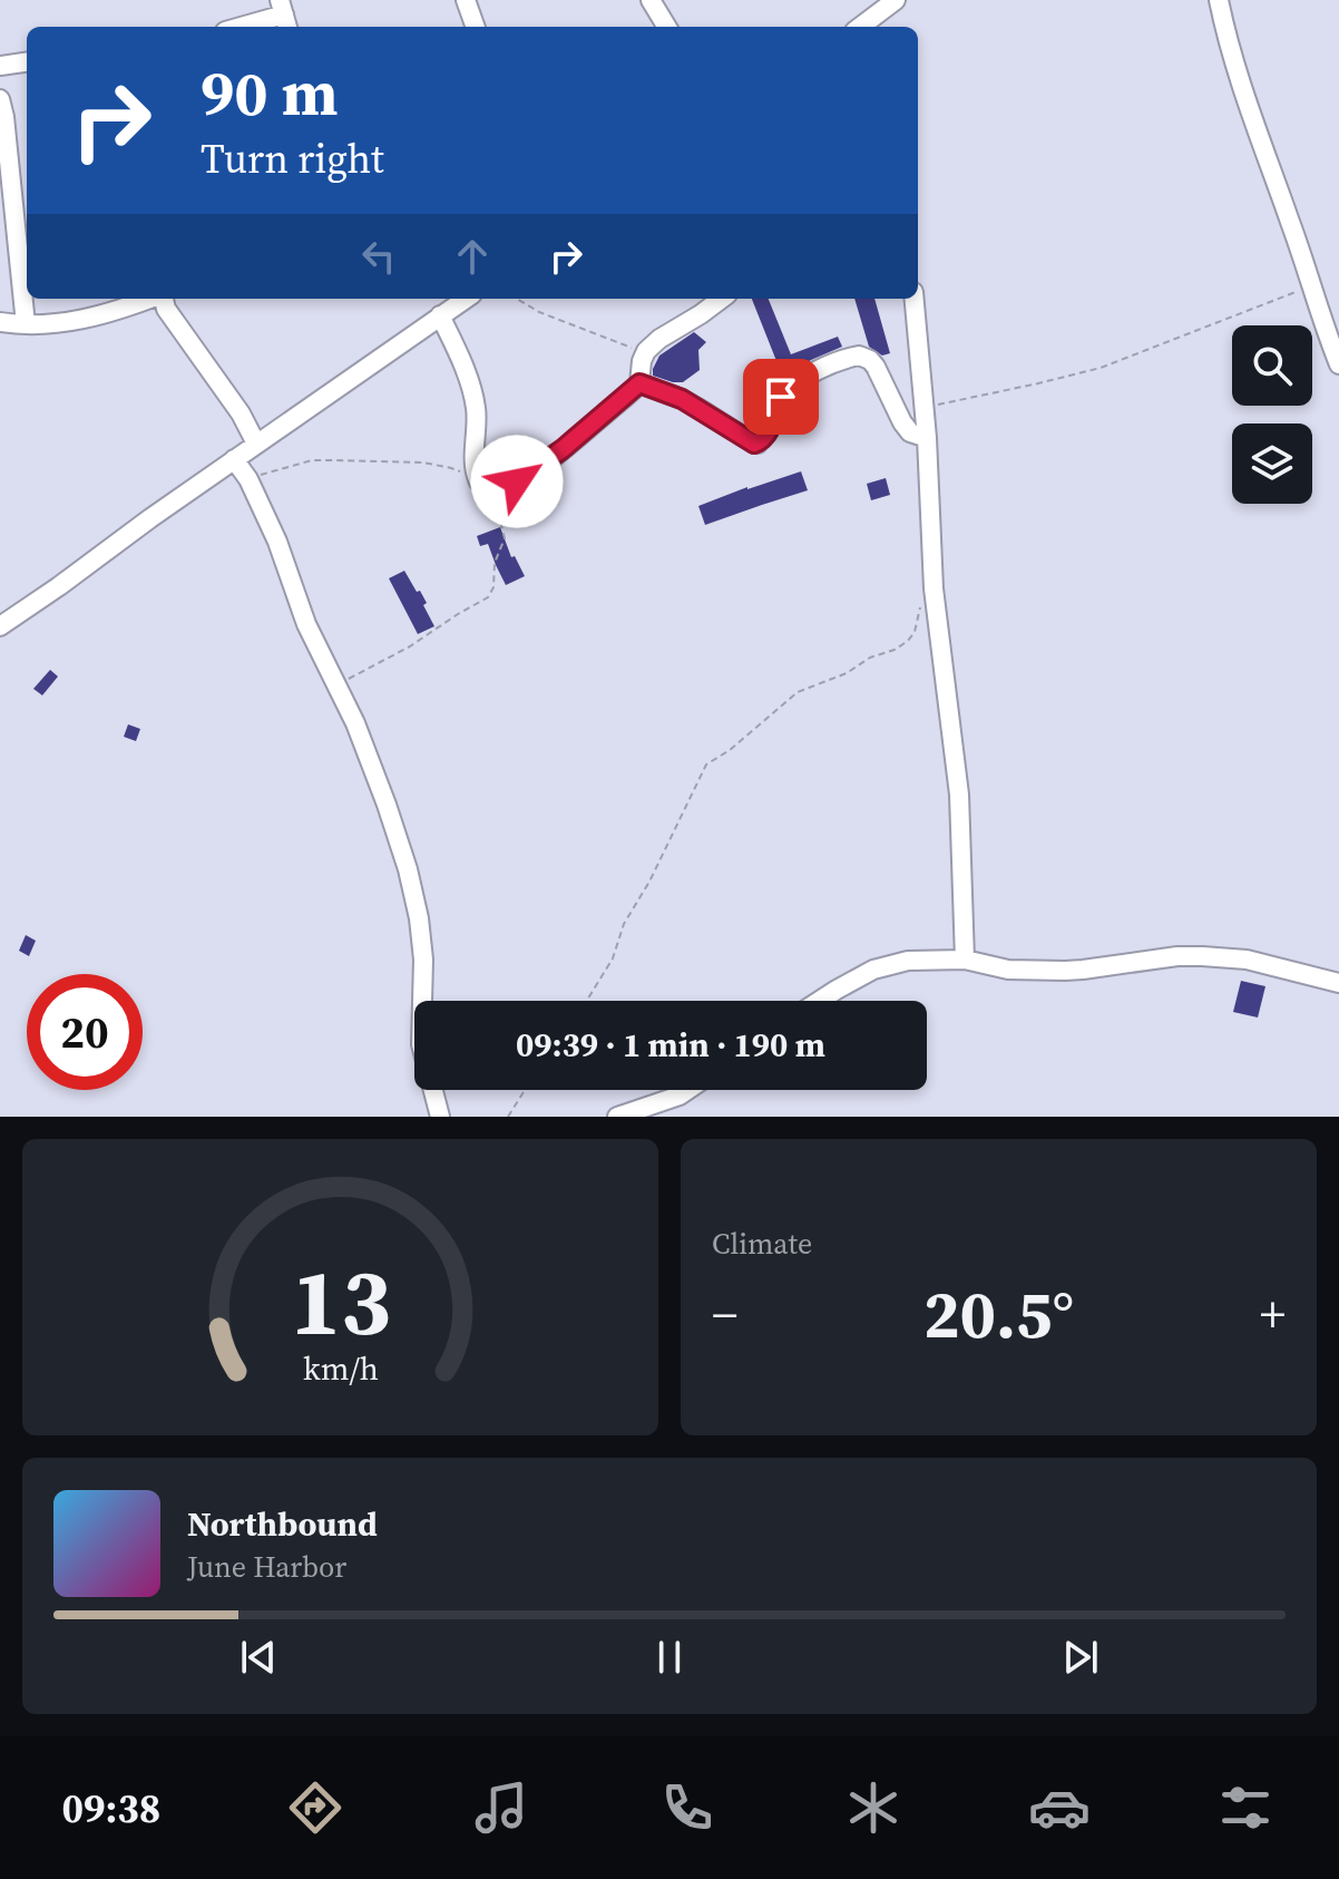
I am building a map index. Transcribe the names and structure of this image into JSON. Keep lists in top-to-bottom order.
{
  "page": {
    "turn": ["90 m", "Turn right"],
    "limit": "20",
    "trip": "09:39 · 1 min · 190 m",
    "tile": "Climate",
    "heat": ["−", "20.5°", "+"],
    "song": ["Northbound", "June Harbor"],
    "tabs": "09:38",
    "gauge": ["13", "km/h"]
  }
}
